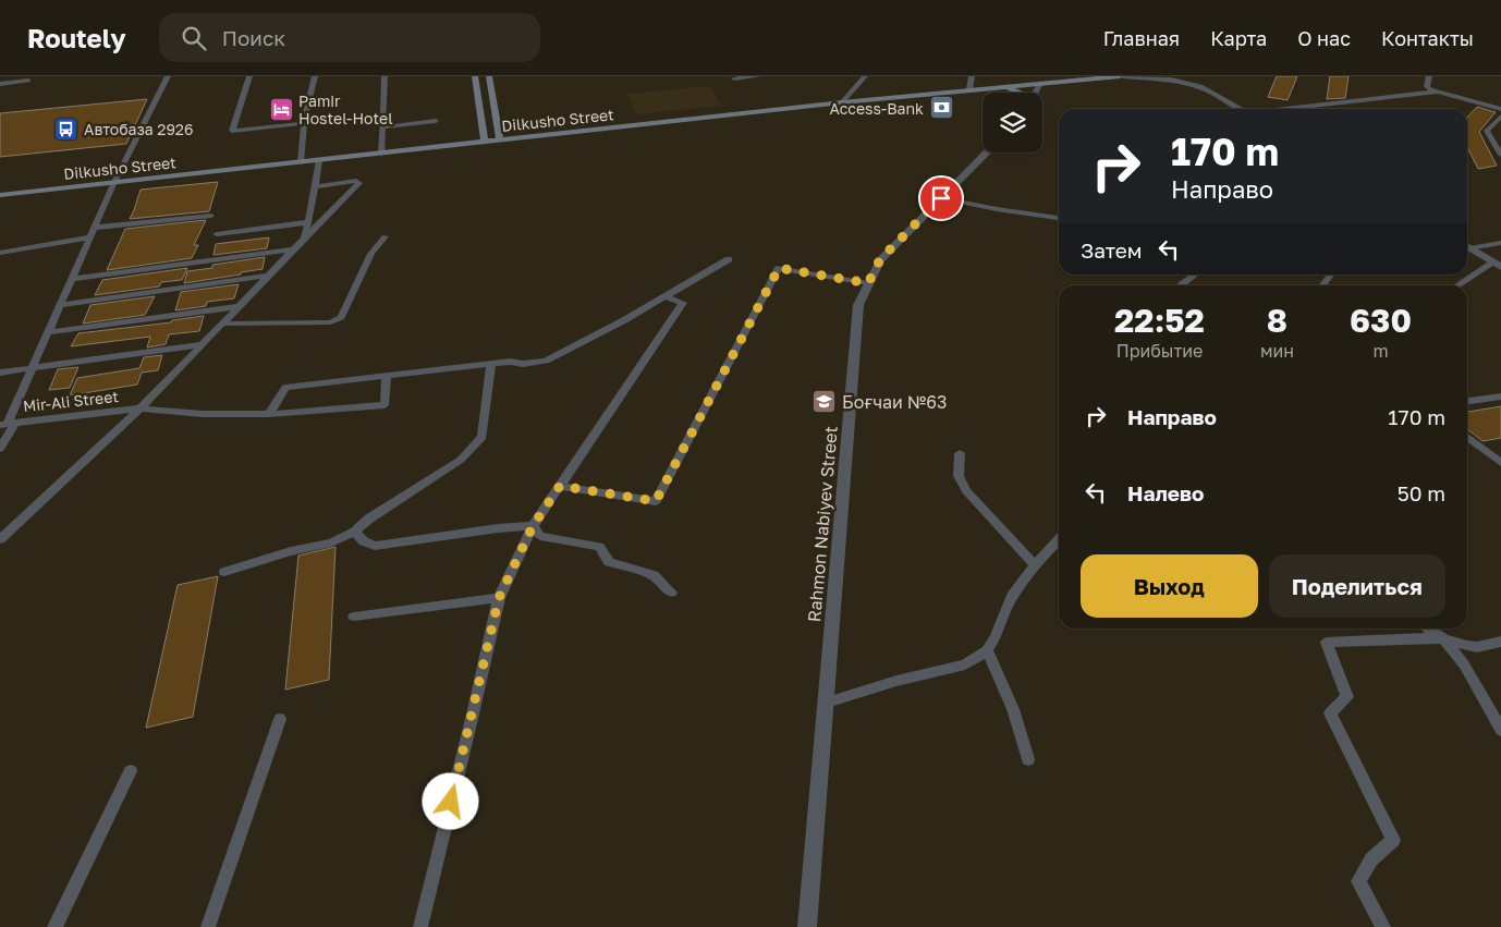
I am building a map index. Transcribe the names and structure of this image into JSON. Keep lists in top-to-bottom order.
{
  "streets": {
    "main road": ["Dilkusho Street"],
    "street": ["Mir-Ali Street", "Rahmon Nabiyev Street"]
  },
  "crossings": [
    ["Dilkusho Street", "Mir-Ali Street"]
  ],
  "places": {
    "bank": ["Access-Bank"],
    "hotel": ["Pamir Hostel-Hotel"],
    "bus stop": ["Автобаза 2926"],
    "school or university": ["Боғчаи №63"]
  },
  "page": {
    "header": "Routely",
    "search": "Поиск",
    "nav": [
      "Главная",
      "Карта",
      "О нас",
      "Контакты"
    ],
    "turn": ["170 m", "Направо"],
    "then": "Затем",
    "eta": [
      "22:52",
      "Прибытие",
      "8",
      "мин",
      "630",
      "m"
    ],
    "list": [
      {
        "name": "Направо",
        "value": "170 m"
      },
      {
        "name": "Налево",
        "value": "50 m"
      }
    ],
    "buttons": ["Выход", "Поделиться"]
  }
}
